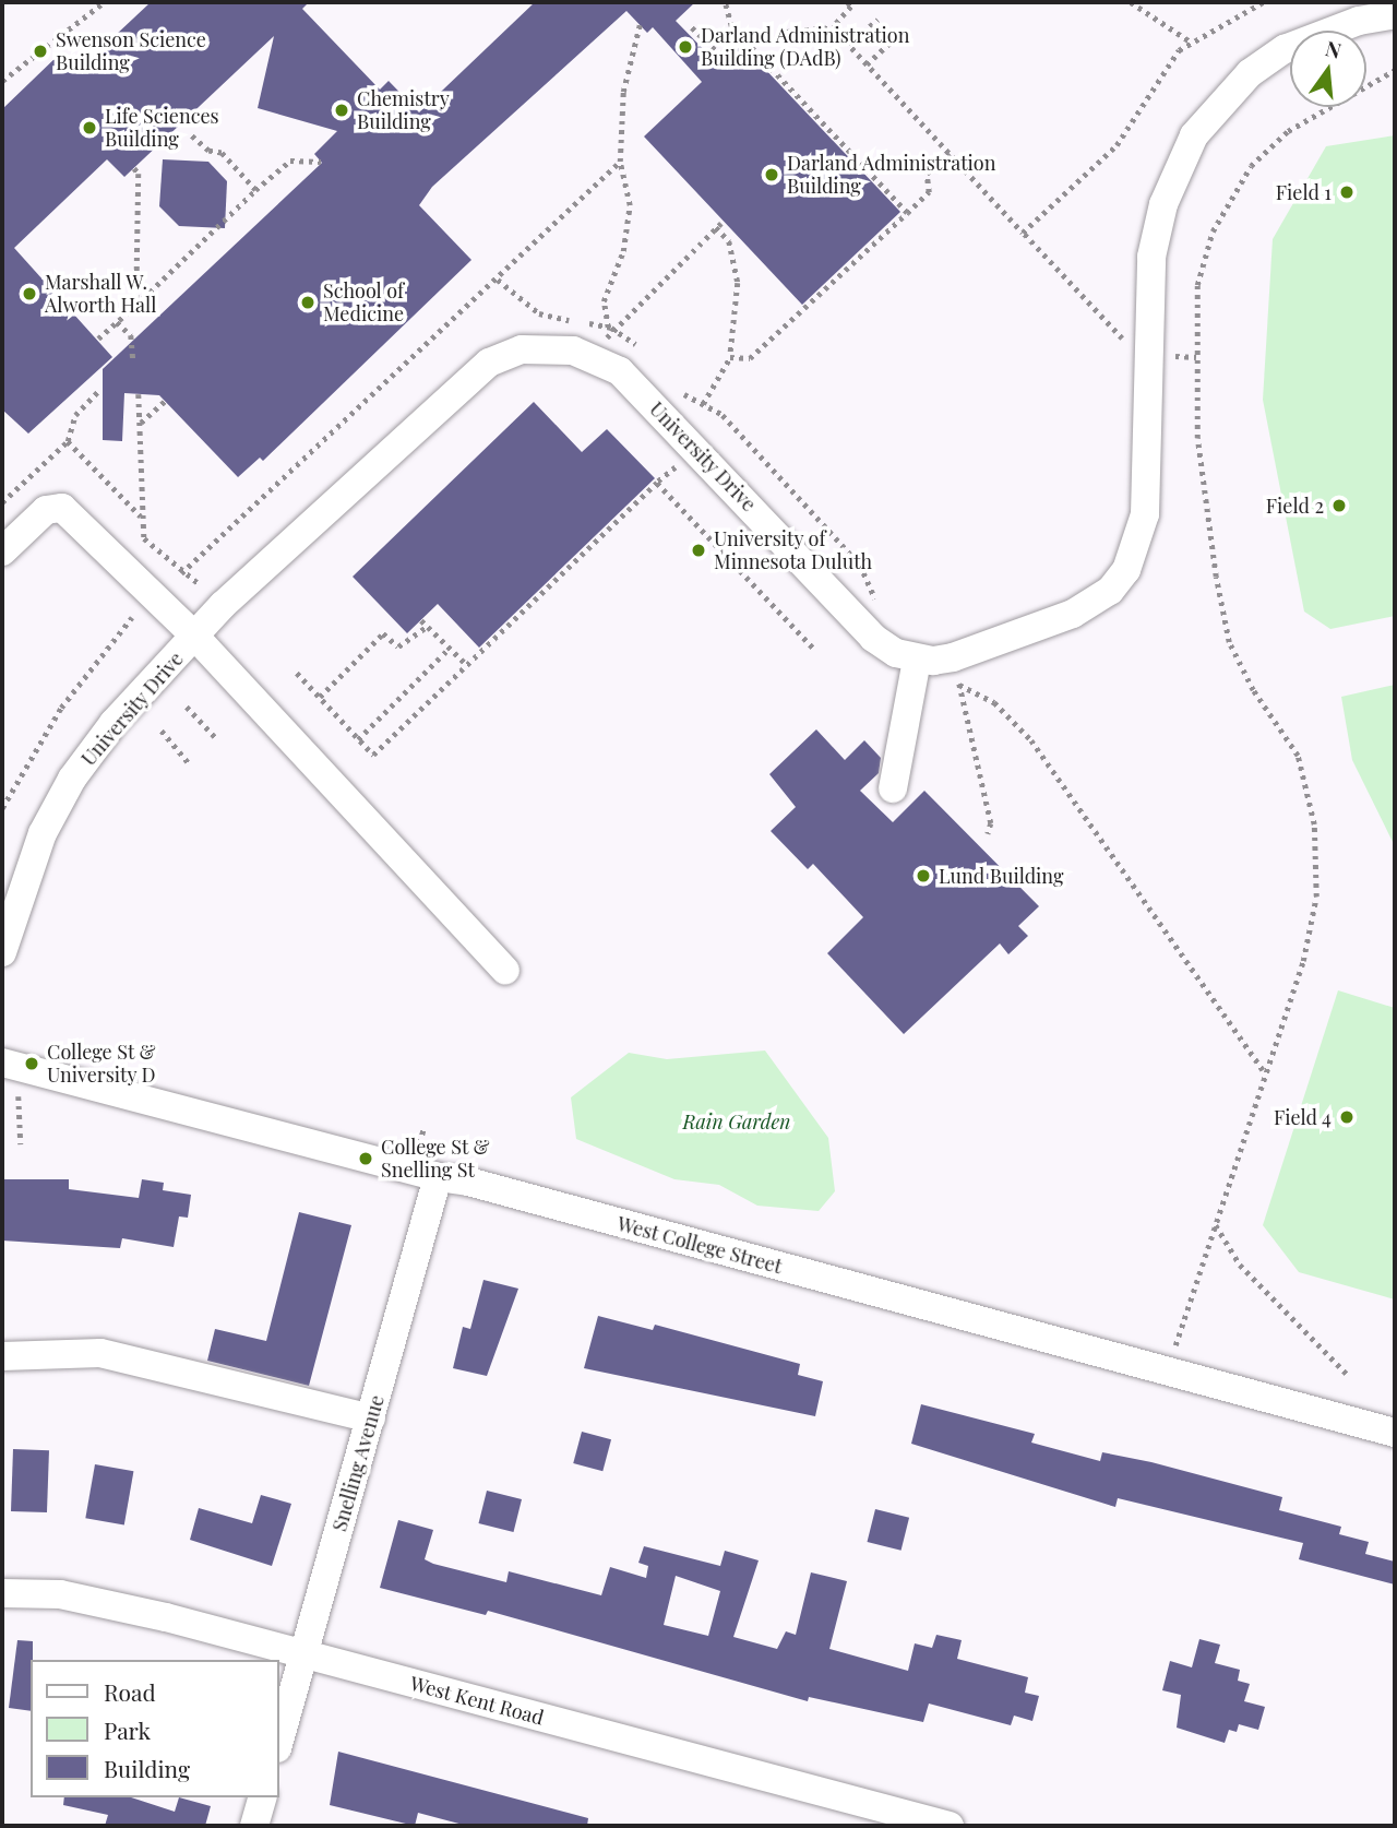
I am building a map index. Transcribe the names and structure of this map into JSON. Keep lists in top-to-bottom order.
{
  "streets": {
    "street": [
      "University Drive",
      "West College Street",
      "Snelling Avenue",
      "West Kent Road"
    ]
  },
  "crossings": [
    ["West College Street", "Snelling Avenue"],
    ["Snelling Avenue", "West Kent Road"]
  ],
  "parks": ["Rain Garden"],
  "places": [
    "Darland Administration Building (DAdB)",
    "Swenson Science Building",
    "Chemistry Building",
    "Life Sciences Building",
    "Darland Administration Building",
    "Field 1",
    "Marshall W. Alworth Hall",
    "School of Medicine",
    "Field 2",
    "University of Minnesota Duluth",
    "Lund Building",
    "College St & University D",
    "Field 4",
    "College St & Snelling St"
  ],
  "legend": ["Road", "Park", "Building"],
  "north": "top"
}
